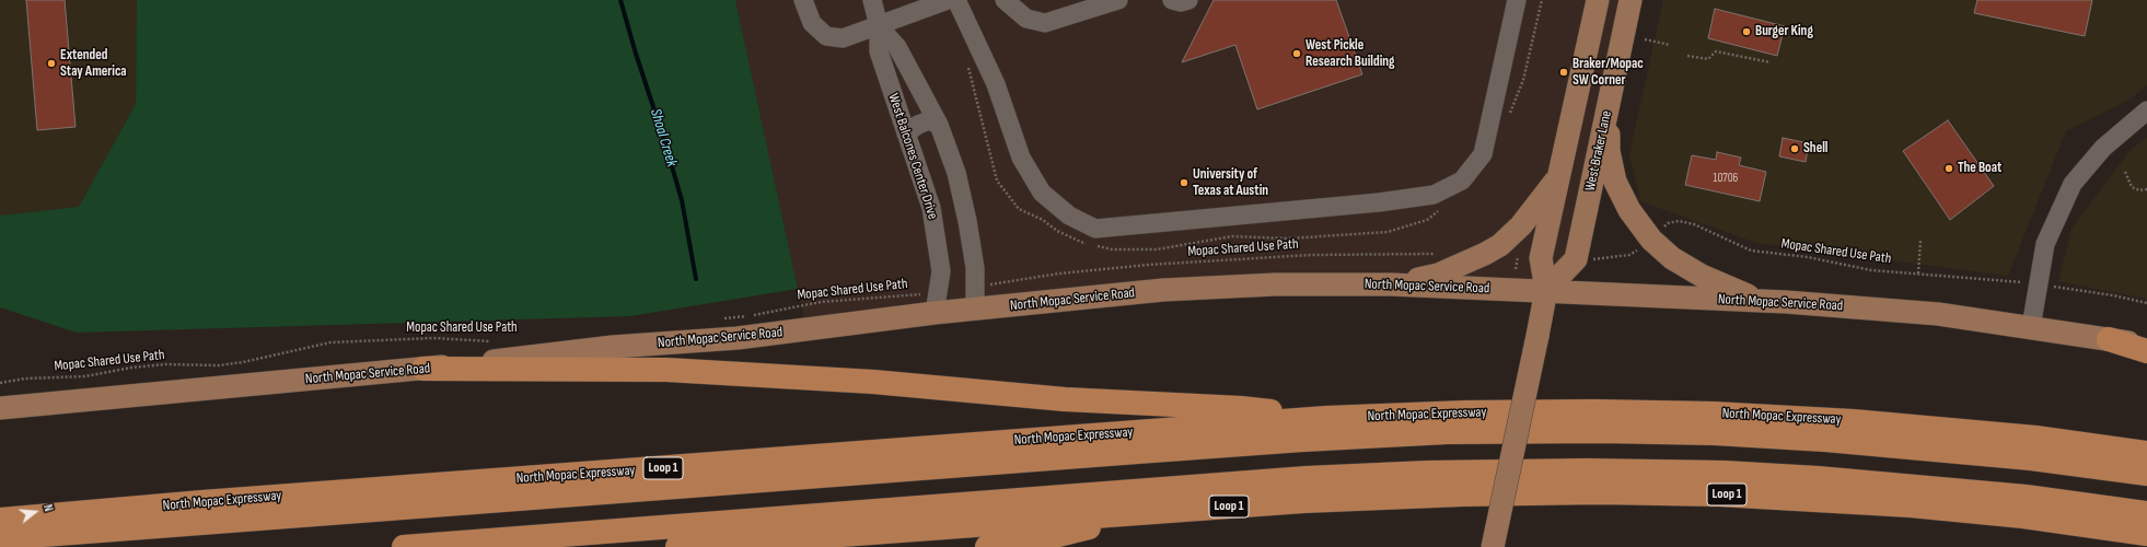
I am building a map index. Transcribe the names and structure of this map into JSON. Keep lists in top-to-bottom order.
{
  "streets": {
    "highway": ["North Mopac Expressway", "Loop 1"],
    "main road": ["West Braker Lane", "North Mopac Service Road"],
    "street": ["West Balcones Center Drive"],
    "path": ["Mopac Shared Use Path"]
  },
  "crossings": [
    ["West Braker Lane", "North Mopac Service Road"],
    ["West Balcones Center Drive", "Mopac Shared Use Path"],
    ["West Balcones Center Drive", "North Mopac Service Road"],
    ["Mopac Shared Use Path", "North Mopac Service Road"]
  ],
  "water": ["Shoal Creek"],
  "places": [
    "Burger King",
    "West Pickle Research Building",
    "Extended Stay America",
    "Braker/Mopac SW Corner",
    "Shell",
    "The Boat",
    "University of Texas at Austin"
  ],
  "house_numbers": ["10706"],
  "north": "right"
}
